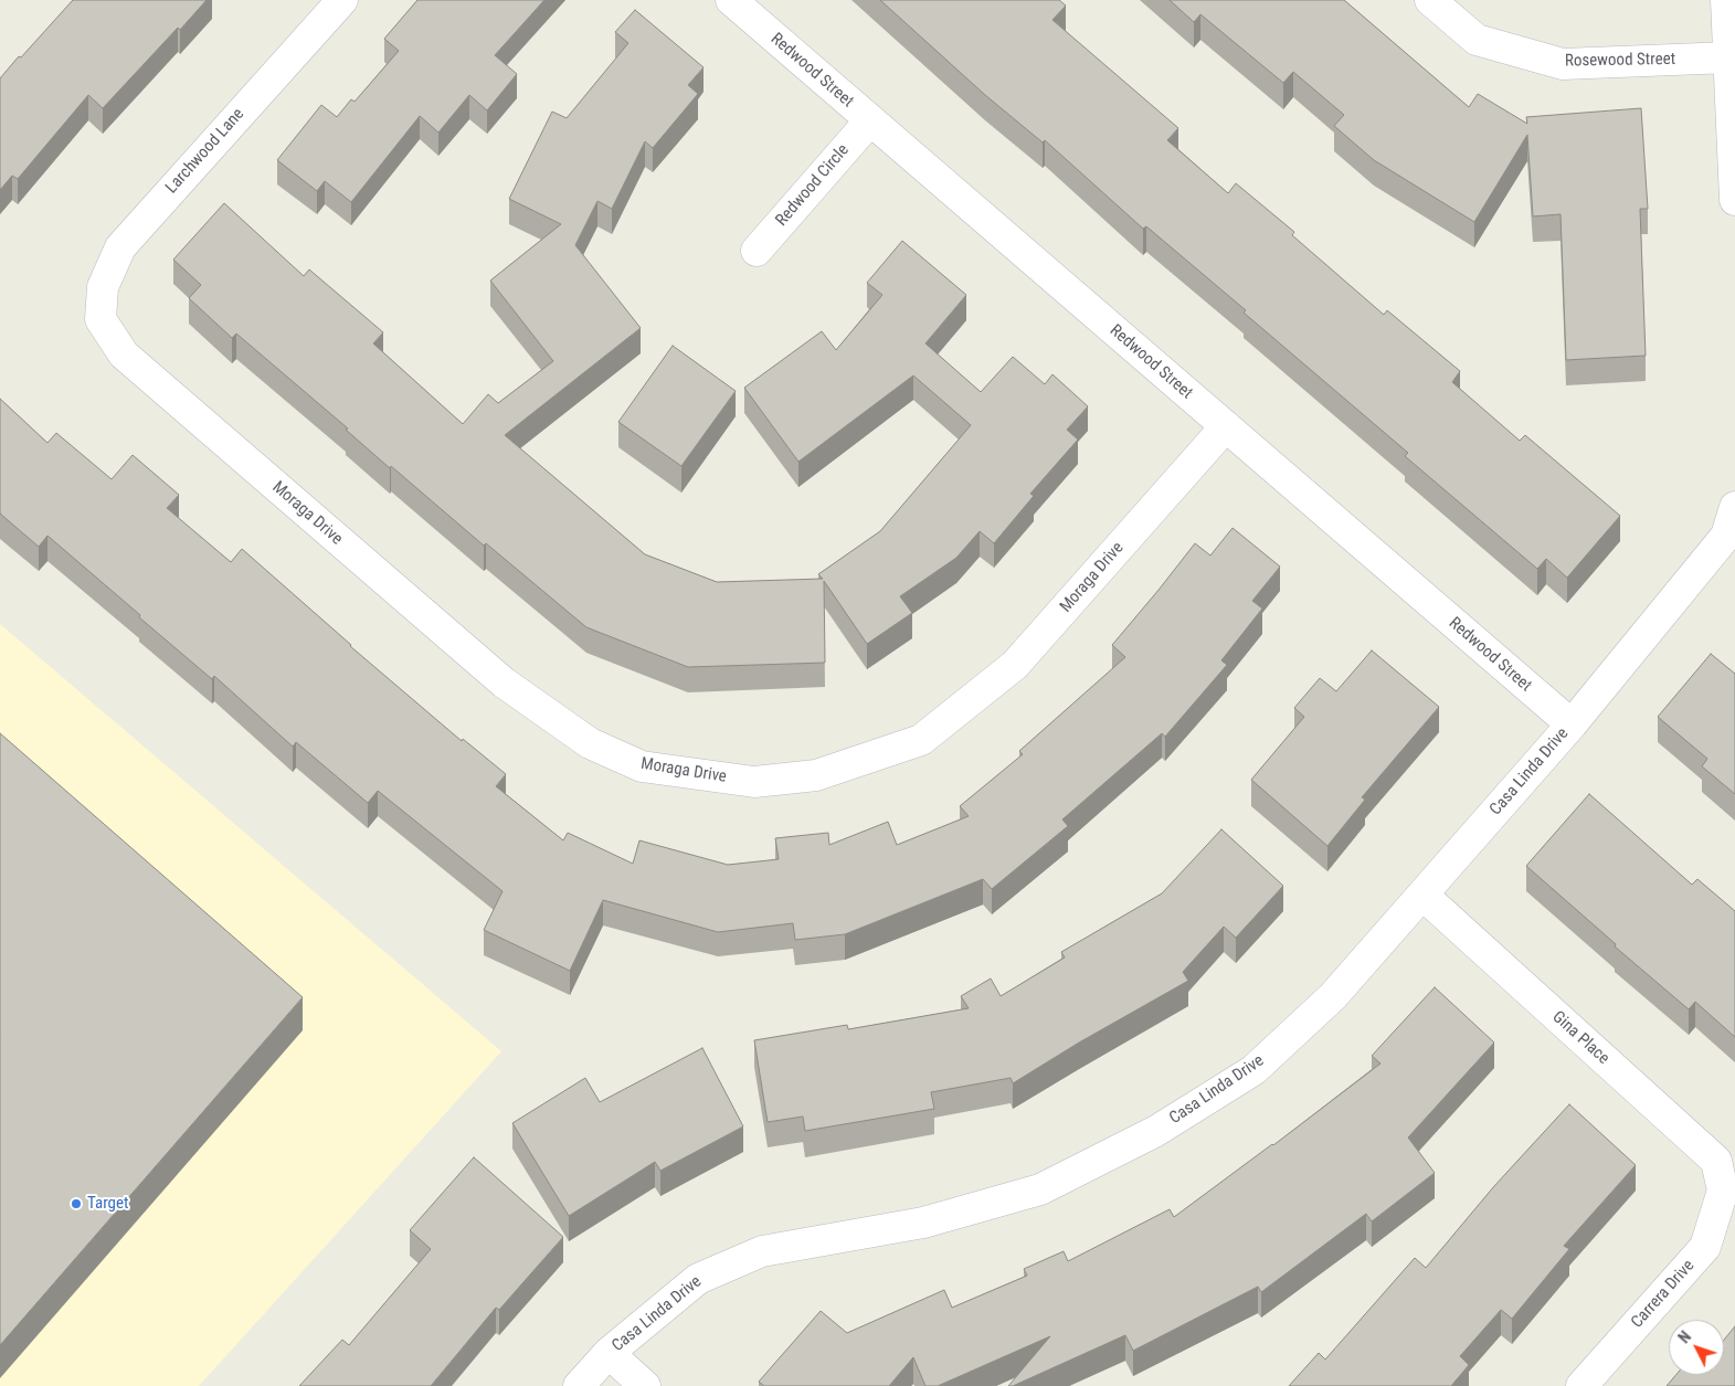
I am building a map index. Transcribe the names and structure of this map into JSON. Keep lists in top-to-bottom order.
{
  "streets": {
    "street": [
      "Rosewood Street",
      "Redwood Street",
      "Larchwood Lane",
      "Redwood Circle",
      "Moraga Drive",
      "Casa Linda Drive",
      "Gina Place",
      "Carrera Drive"
    ]
  },
  "crossings": [
    ["Redwood Street", "Redwood Circle"],
    ["Redwood Street", "Moraga Drive"],
    ["Redwood Street", "Casa Linda Drive"],
    ["Larchwood Lane", "Moraga Drive"],
    ["Casa Linda Drive", "Gina Place"],
    ["Gina Place", "Carrera Drive"]
  ],
  "places": ["Target"],
  "north": "top left"
}
